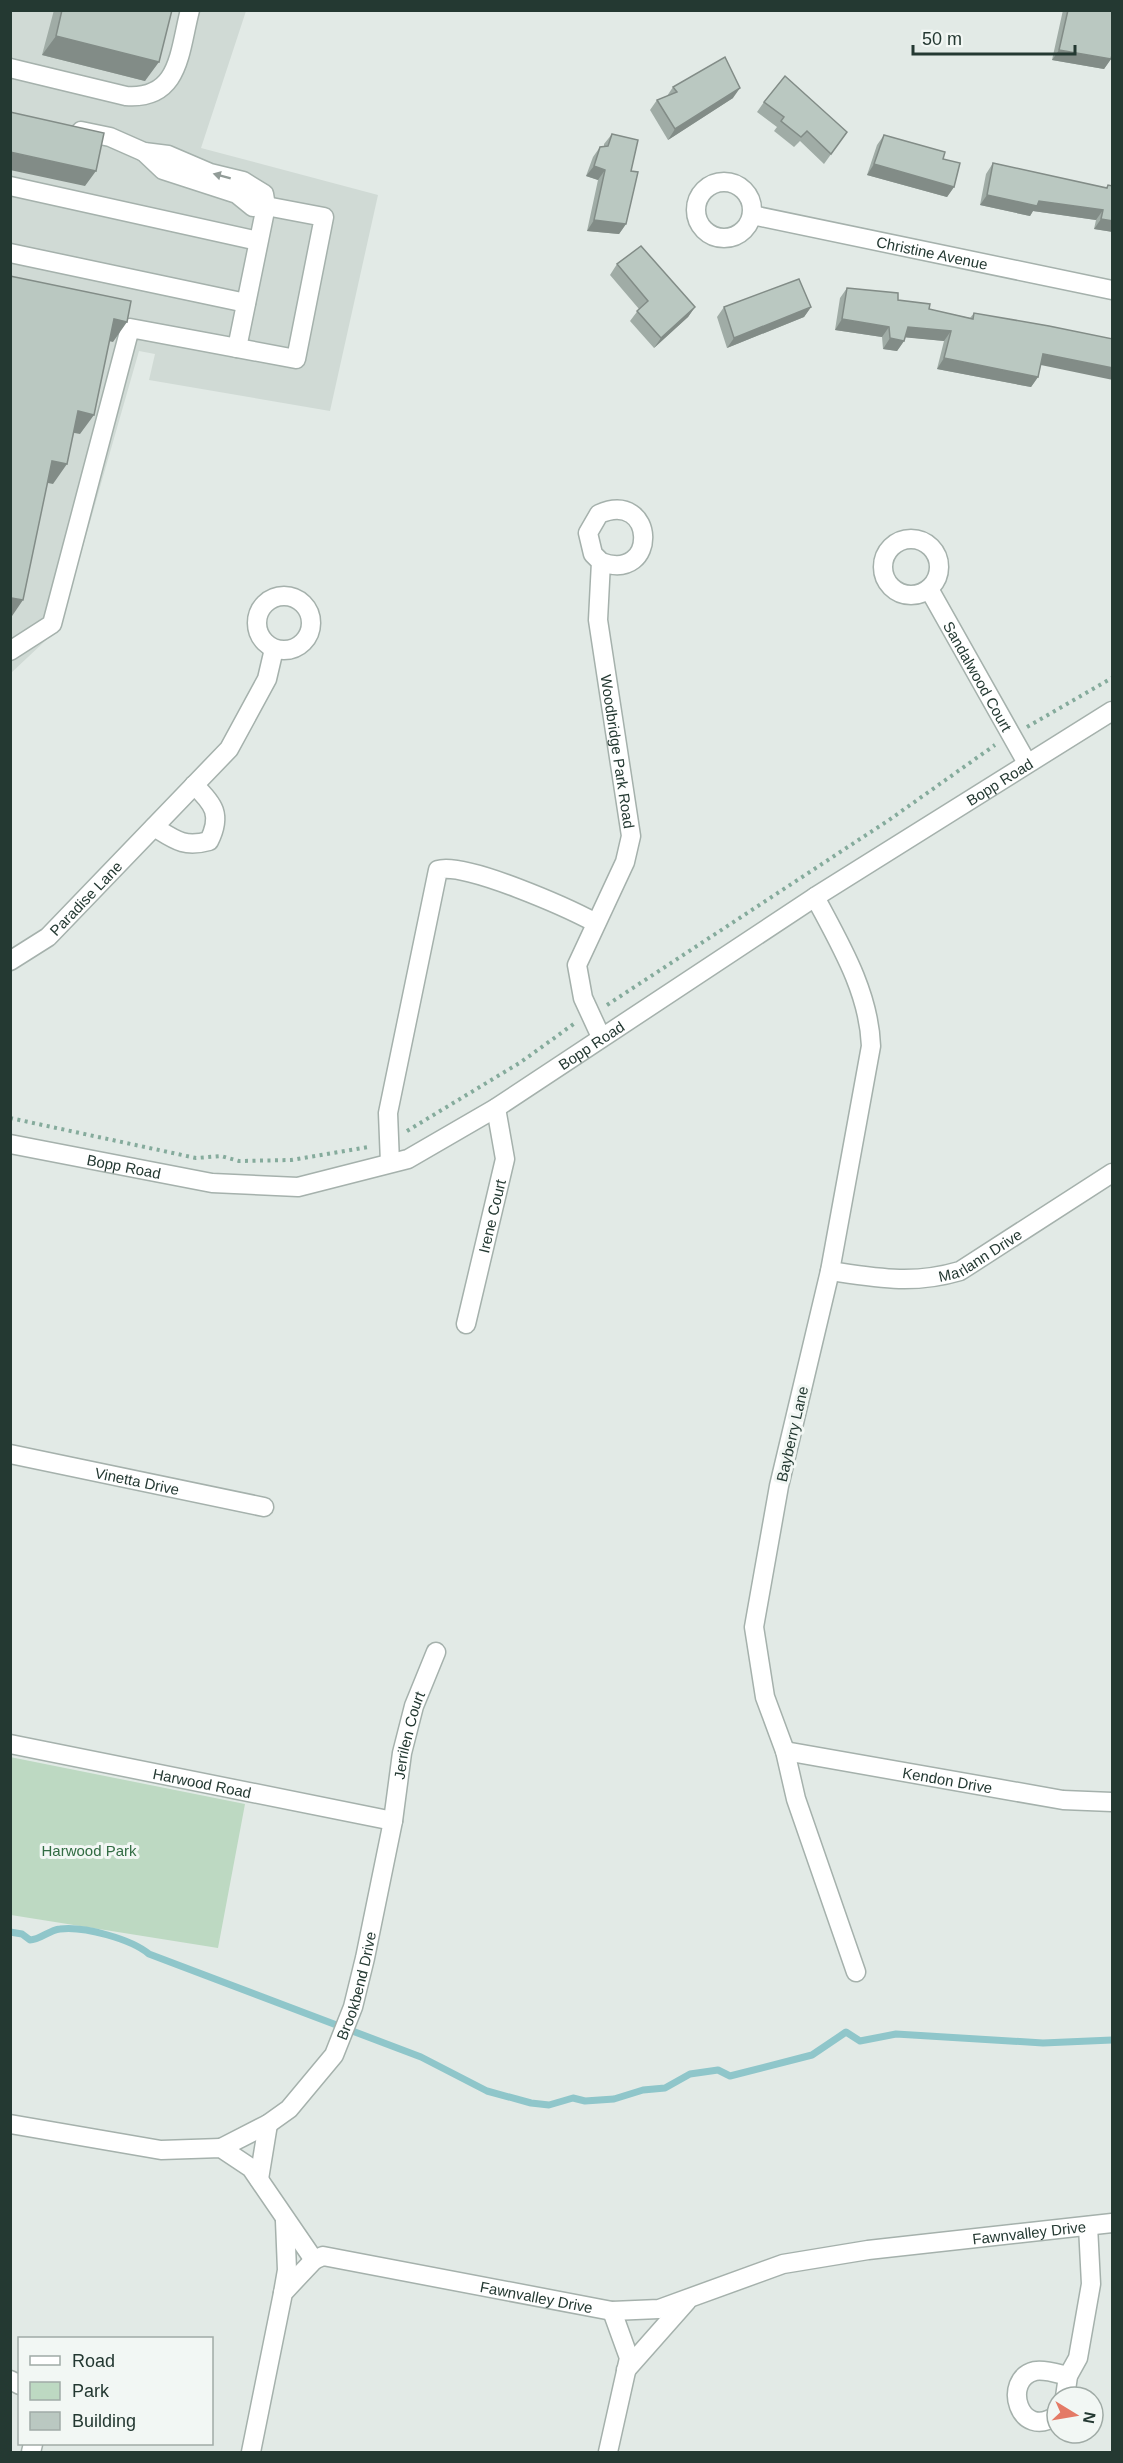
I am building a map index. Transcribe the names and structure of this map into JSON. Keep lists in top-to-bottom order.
{
  "streets": {
    "street": [
      "Christine Avenue",
      "Sandalwood Court",
      "Woodbridge Park Road",
      "Bopp Road",
      "Paradise Lane",
      "Irene Court",
      "Marlann Drive",
      "Bayberry Lane",
      "Vinetta Drive",
      "Jerrilen Court",
      "Kendon Drive",
      "Harwood Road",
      "Brookbend Drive",
      "Fawnvalley Drive"
    ]
  },
  "crossings": [
    ["Sandalwood Court", "Bopp Road"],
    ["Woodbridge Park Road", "Bopp Road"],
    ["Bopp Road", "Irene Court"],
    ["Bopp Road", "Bayberry Lane"],
    ["Marlann Drive", "Bayberry Lane"],
    ["Bayberry Lane", "Kendon Drive"],
    ["Jerrilen Court", "Harwood Road"],
    ["Jerrilen Court", "Brookbend Drive"],
    ["Harwood Road", "Brookbend Drive"]
  ],
  "parks": ["Harwood Park"],
  "legend": ["Road", "Park", "Building"],
  "scale_bar": "50 m",
  "north": "right"
}
